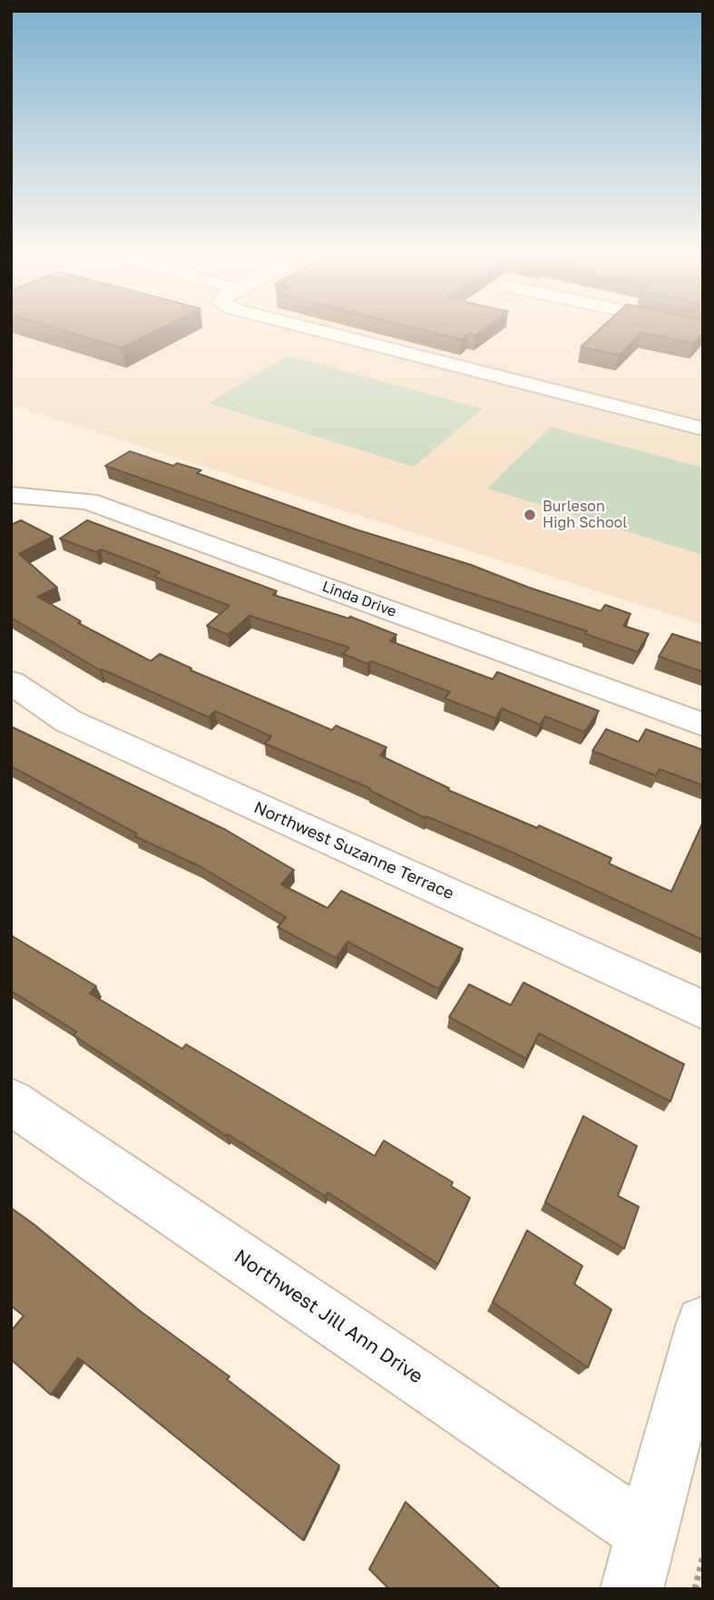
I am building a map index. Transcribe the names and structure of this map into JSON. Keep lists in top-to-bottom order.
{
  "streets": {
    "street": ["Linda Drive", "Northwest Suzanne Terrace", "Northwest Jill Ann Drive"]
  },
  "places": ["Burleson High School"]
}
